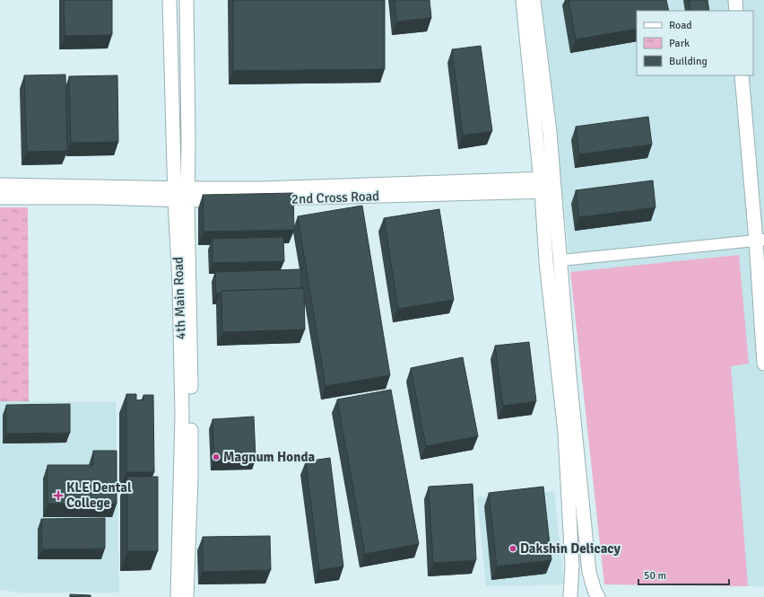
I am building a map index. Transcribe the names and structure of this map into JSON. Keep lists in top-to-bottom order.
{
  "streets": {
    "street": ["4th Main Road"]
  },
  "places": {
    "other": ["Magnum Honda", "Dakshin Delicacy"],
    "health": ["KLE Dental College"]
  },
  "legend": ["Road", "Park", "Building"],
  "scale_bar": "50 m"
}
